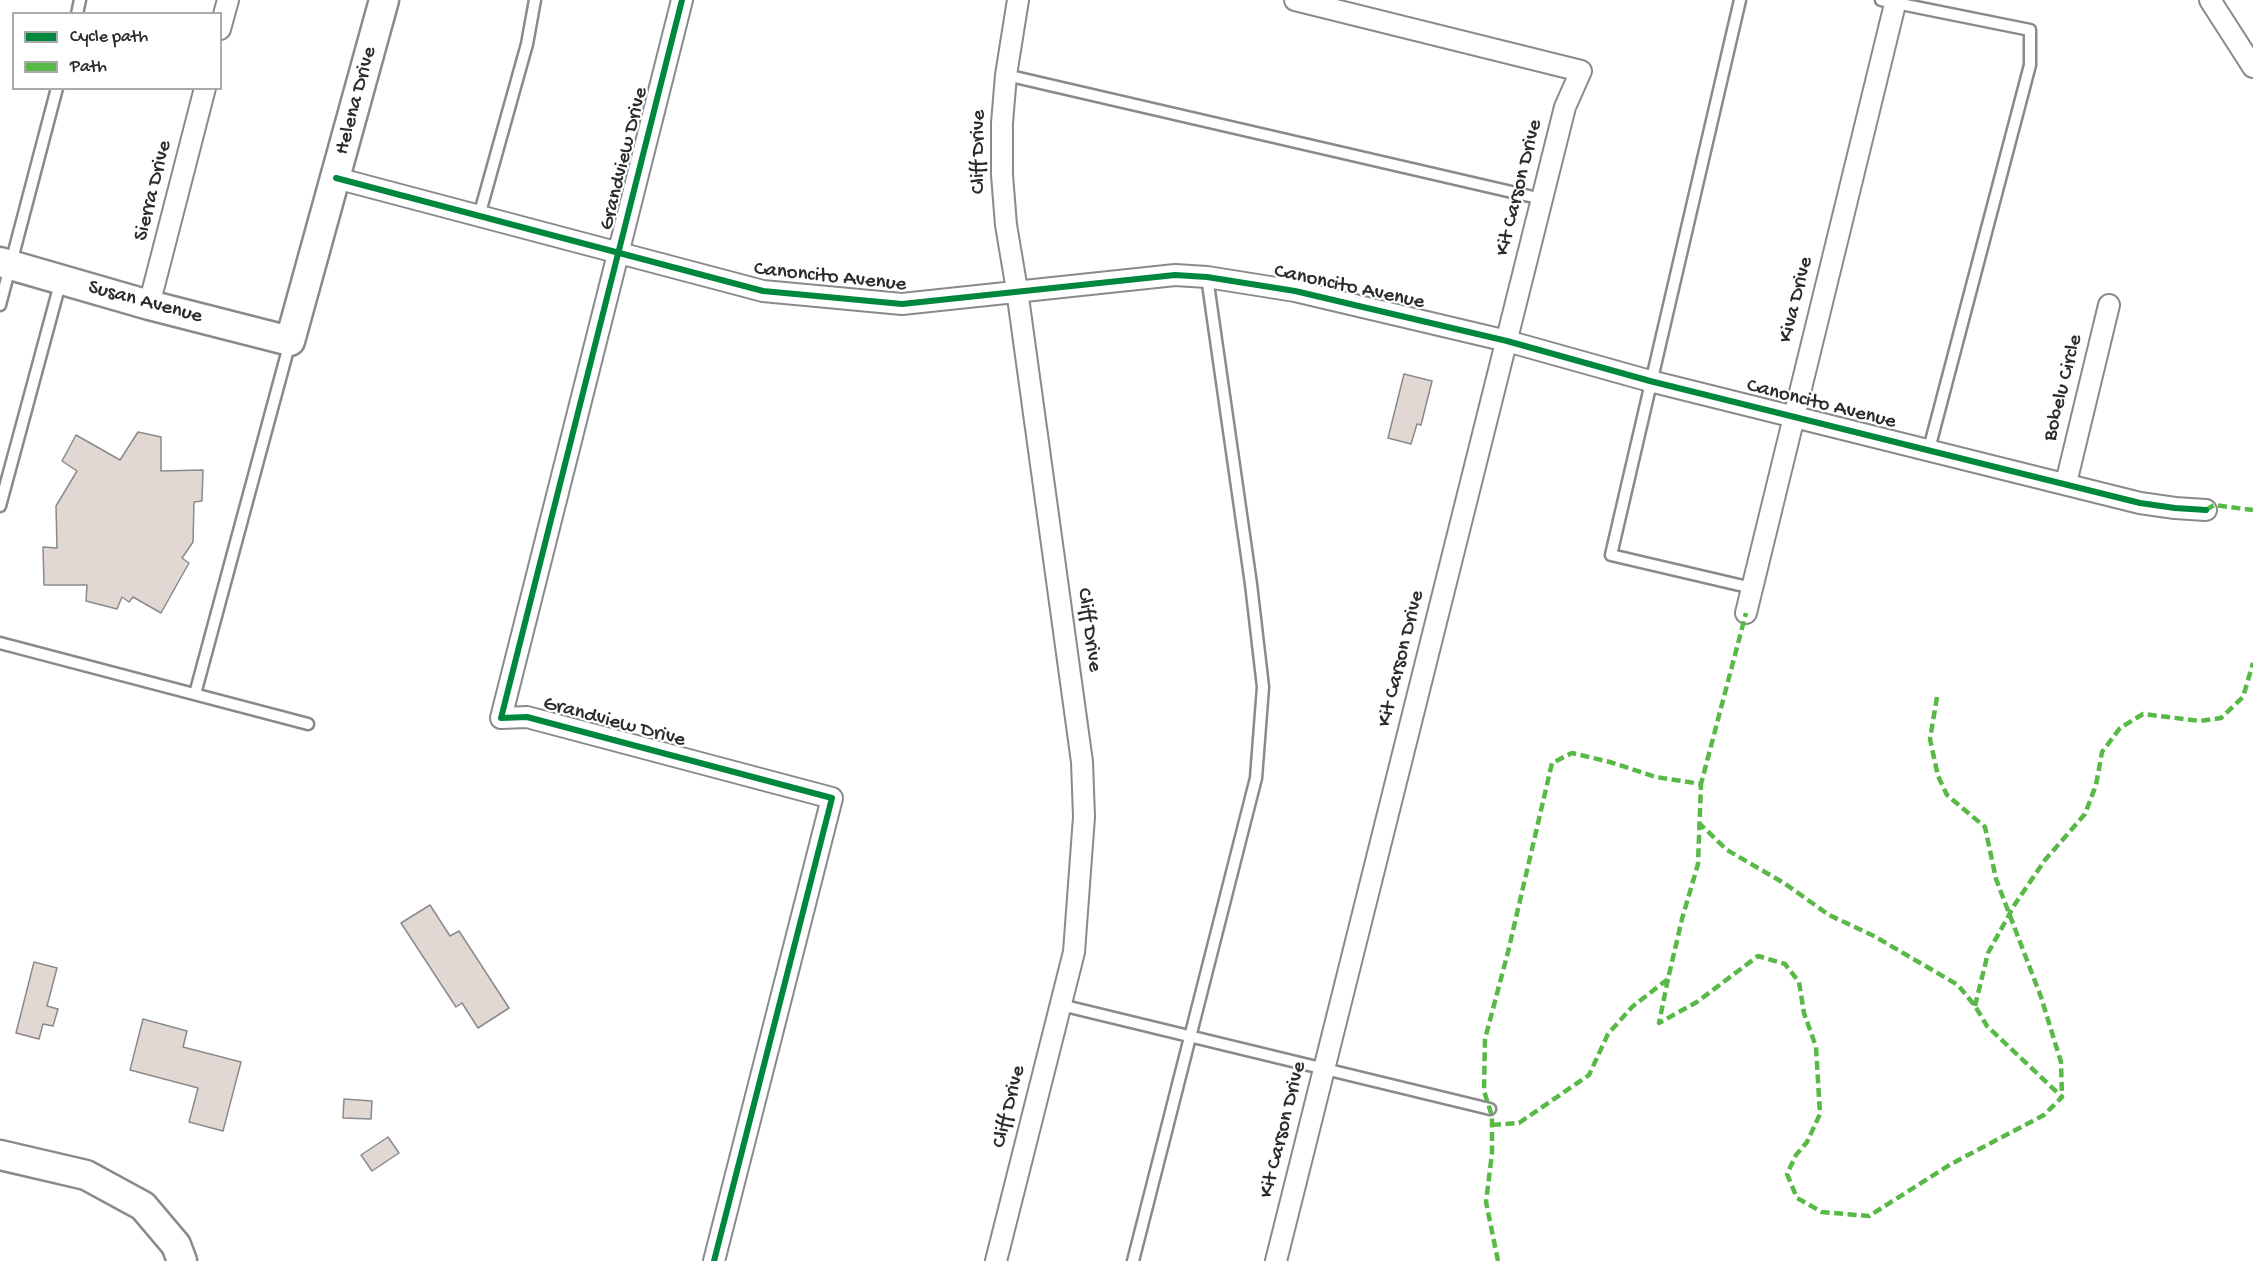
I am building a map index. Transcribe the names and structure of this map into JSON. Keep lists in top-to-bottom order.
{
  "streets": {
    "main road": ["Helena Drive", "Susan Avenue"],
    "street": [
      "Cliff Drive",
      "Grandview Drive",
      "Kit Carson Drive",
      "Sierra Drive",
      "Canoncito Avenue",
      "Kiva Drive",
      "Bobelu Circle"
    ]
  },
  "crossings": [
    ["Helena Drive", "Canoncito Avenue"],
    ["Helena Drive", "Susan Avenue"],
    ["Cliff Drive", "Canoncito Avenue"],
    ["Grandview Drive", "Canoncito Avenue"],
    ["Kit Carson Drive", "Canoncito Avenue"],
    ["Sierra Drive", "Susan Avenue"],
    ["Canoncito Avenue", "Kiva Drive"],
    ["Canoncito Avenue", "Bobelu Circle"]
  ],
  "legend": ["Cycle path", "Path"]
}
